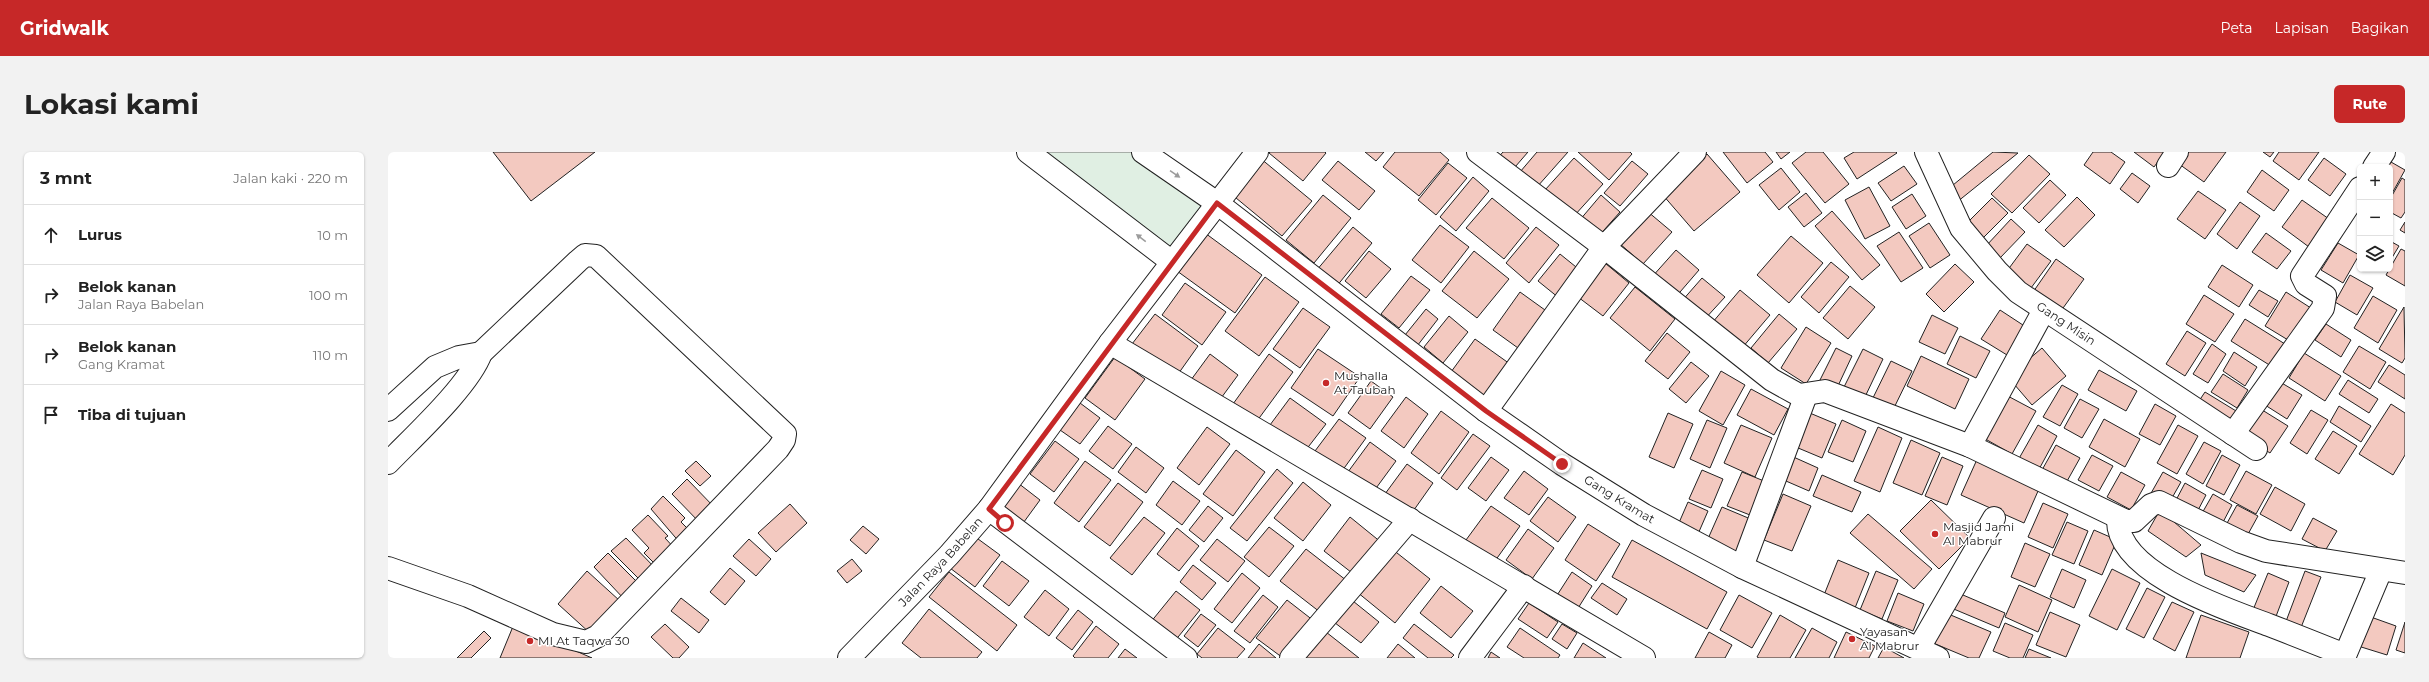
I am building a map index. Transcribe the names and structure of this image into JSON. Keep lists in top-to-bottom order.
{
  "streets": {
    "street": ["Gang Misin", "Gang Kramat", "Jalan Raya Babelan"]
  },
  "crossings": [
    ["Gang Kramat", "Jalan Raya Babelan"]
  ],
  "places": [
    "Mushalla At Taubah",
    "Masjid Jami Al Mabrur",
    "Yayasan Al Mabrur",
    "MI At Taqwa 30"
  ],
  "page": {
    "header": "Gridwalk",
    "nav": ["Peta", "Lapisan", "Bagikan"],
    "buttons": "Rute",
    "title": "Lokasi kami",
    "heading": ["3 mnt", "Jalan kaki · 220 m"],
    "map_buttons": ["+", "−"],
    "list": [
      ["Lurus", "10 m"],
      ["Belok kanan", "Jalan Raya Babelan", "100 m"],
      ["Belok kanan", "Gang Kramat", "110 m"],
      "Tiba di tujuan"
    ]
  }
}
